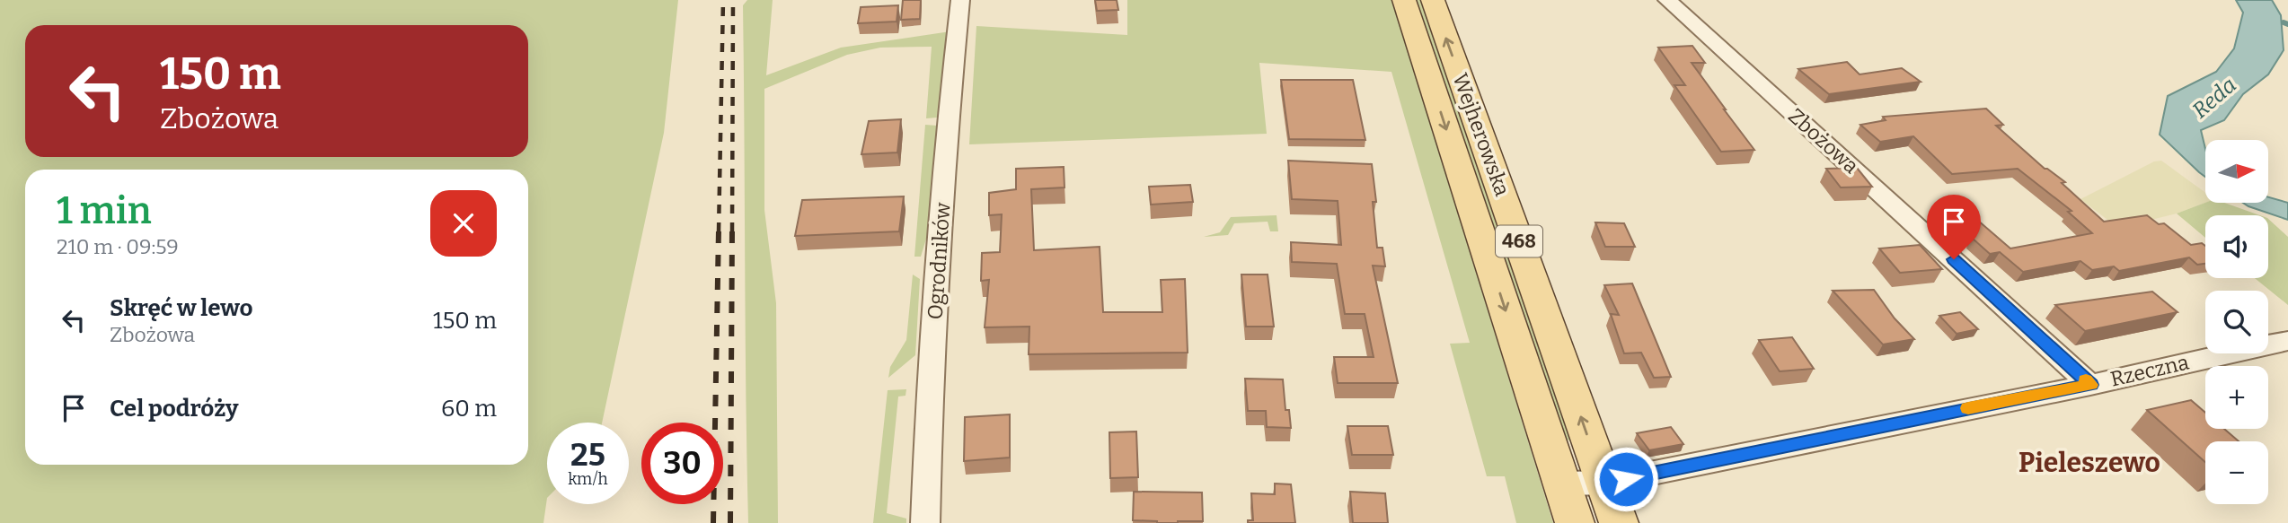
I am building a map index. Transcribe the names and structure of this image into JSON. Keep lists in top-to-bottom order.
{
  "streets": {
    "main road": ["Wejherowska", "468"],
    "street": ["Zbożowa", "Ogrodników", "Rzeczna"]
  },
  "crossings": [
    ["Wejherowska", "Rzeczna"],
    ["Zbożowa", "Rzeczna"]
  ],
  "districts": ["Pieleszewo"],
  "water": ["Reda"],
  "north": "right",
  "page": {
    "turn": ["150 m", "Zbożowa"],
    "map_buttons": ["+", "−"],
    "heading": ["1 min", "210 m · 09:59"],
    "list": [
      {
        "name": "Skręć w lewo",
        "note": "Zbożowa",
        "value": "150 m"
      },
      {
        "name": "Cel podróży",
        "value": "60 m"
      }
    ],
    "speed": "25 km/h",
    "limit": "30"
  }
}
